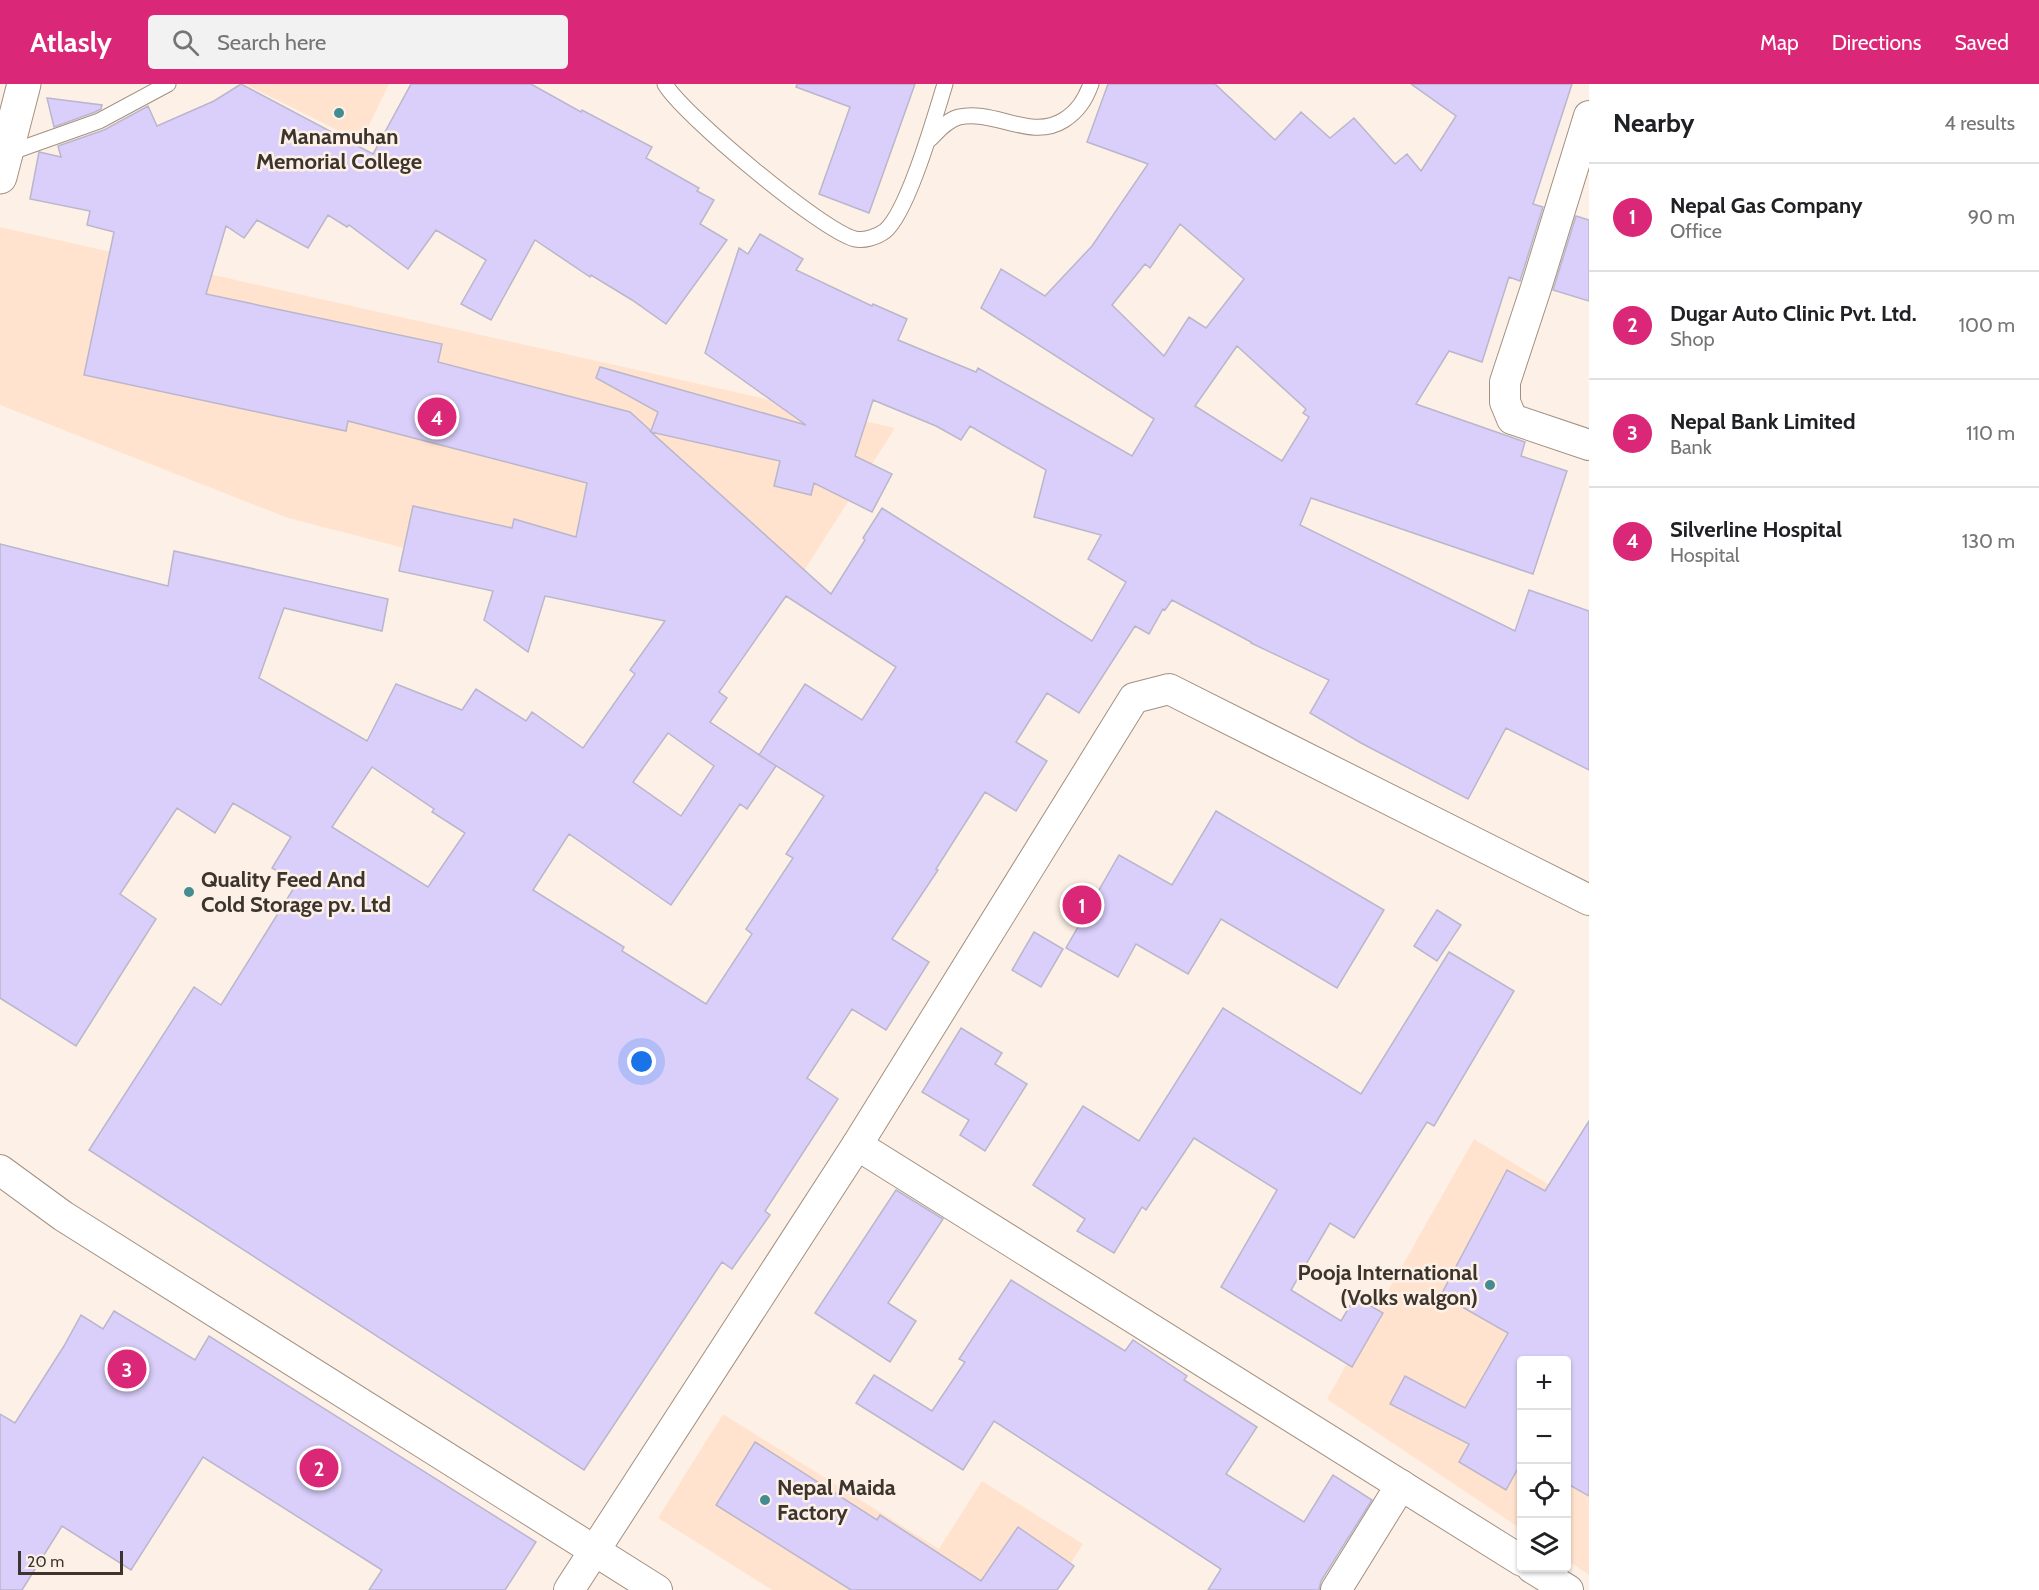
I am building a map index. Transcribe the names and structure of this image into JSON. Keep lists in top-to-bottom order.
{
  "places": [
    "Manamuhan Memorial College",
    "Quality Feed And Cold Storage pv. Ltd",
    "Pooja International (Volks walgon)",
    "Nepal Maida Factory"
  ],
  "scale_bar": "20 m",
  "page": {
    "header": "Atlasly",
    "search": "Search here",
    "nav": ["Map", "Directions", "Saved"],
    "heading": ["Nearby", "4 results"],
    "list": [
      {
        "mark": "1",
        "name": "Nepal Gas Company",
        "note": "Office",
        "value": "90 m"
      },
      {
        "mark": "2",
        "name": "Dugar Auto Clinic Pvt. Ltd.",
        "note": "Shop",
        "value": "100 m"
      },
      {
        "mark": "3",
        "name": "Nepal Bank Limited",
        "note": "Bank",
        "value": "110 m"
      },
      {
        "mark": "4",
        "name": "Silverline Hospital",
        "note": "Hospital",
        "value": "130 m"
      }
    ],
    "pins": [
      "4",
      "1",
      "3",
      "2"
    ],
    "map_buttons": ["+", "−"],
    "scale": "20 m"
  }
}
